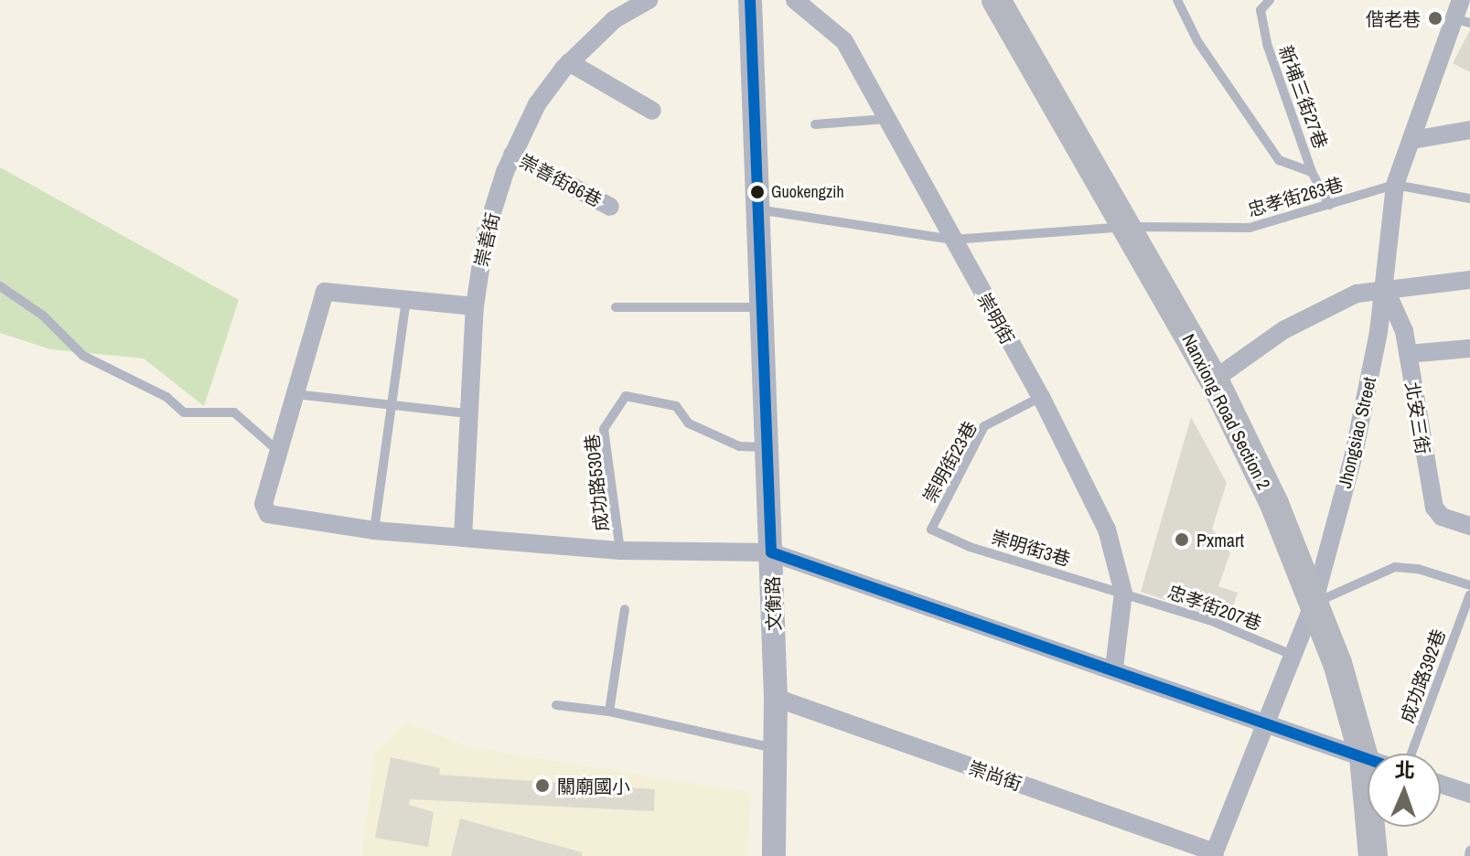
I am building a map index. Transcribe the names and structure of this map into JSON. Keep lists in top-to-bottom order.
{
  "streets": {
    "main road": ["Nanxiong Road Section 2"],
    "street": [
      "崇善街86巷",
      "崇善街",
      "崇明街",
      "北安三街",
      "Jhongsiao Street",
      "文衡路",
      "崇尚街"
    ],
    "lane": [
      "新埔三街27巷",
      "忠孝街263巷",
      "崇明街23巷",
      "成功路530巷",
      "崇明街3巷",
      "忠孝街207巷",
      "成功路392巷"
    ]
  },
  "crossings": [
    ["新埔三街27巷", "忠孝街263巷"],
    ["崇善街86巷", "崇善街"],
    ["忠孝街263巷", "崇明街"],
    ["忠孝街263巷", "Nanxiong Road Section 2"],
    ["忠孝街263巷", "Jhongsiao Street"],
    ["忠孝街263巷", "文衡路"],
    ["崇明街", "崇明街23巷"],
    ["崇明街", "崇明街3巷"],
    ["崇明街", "忠孝街207巷"],
    ["Nanxiong Road Section 2", "Jhongsiao Street"],
    ["北安三街", "Jhongsiao Street"],
    ["Jhongsiao Street", "忠孝街207巷"],
    ["Jhongsiao Street", "崇尚街"],
    ["崇明街23巷", "崇明街3巷"],
    ["成功路530巷", "文衡路"],
    ["崇明街3巷", "忠孝街207巷"],
    ["文衡路", "崇尚街"]
  ],
  "places": [
    "偕老巷",
    "Guokengzih",
    "Pxmart",
    "關廟國小"
  ],
  "north": "top"
}
